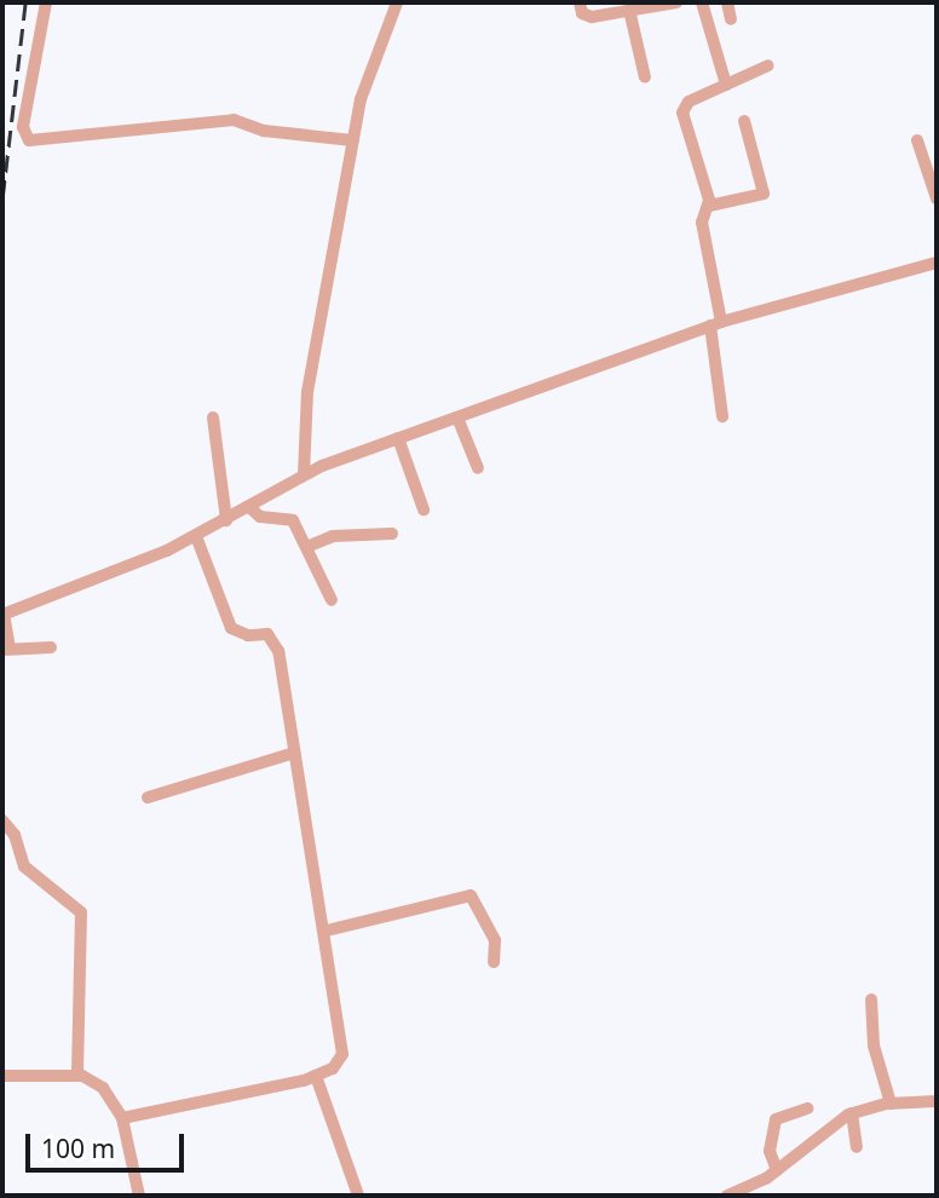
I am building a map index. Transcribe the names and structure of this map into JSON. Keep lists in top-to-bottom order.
{
  "scale_bar": "100 m"
}
